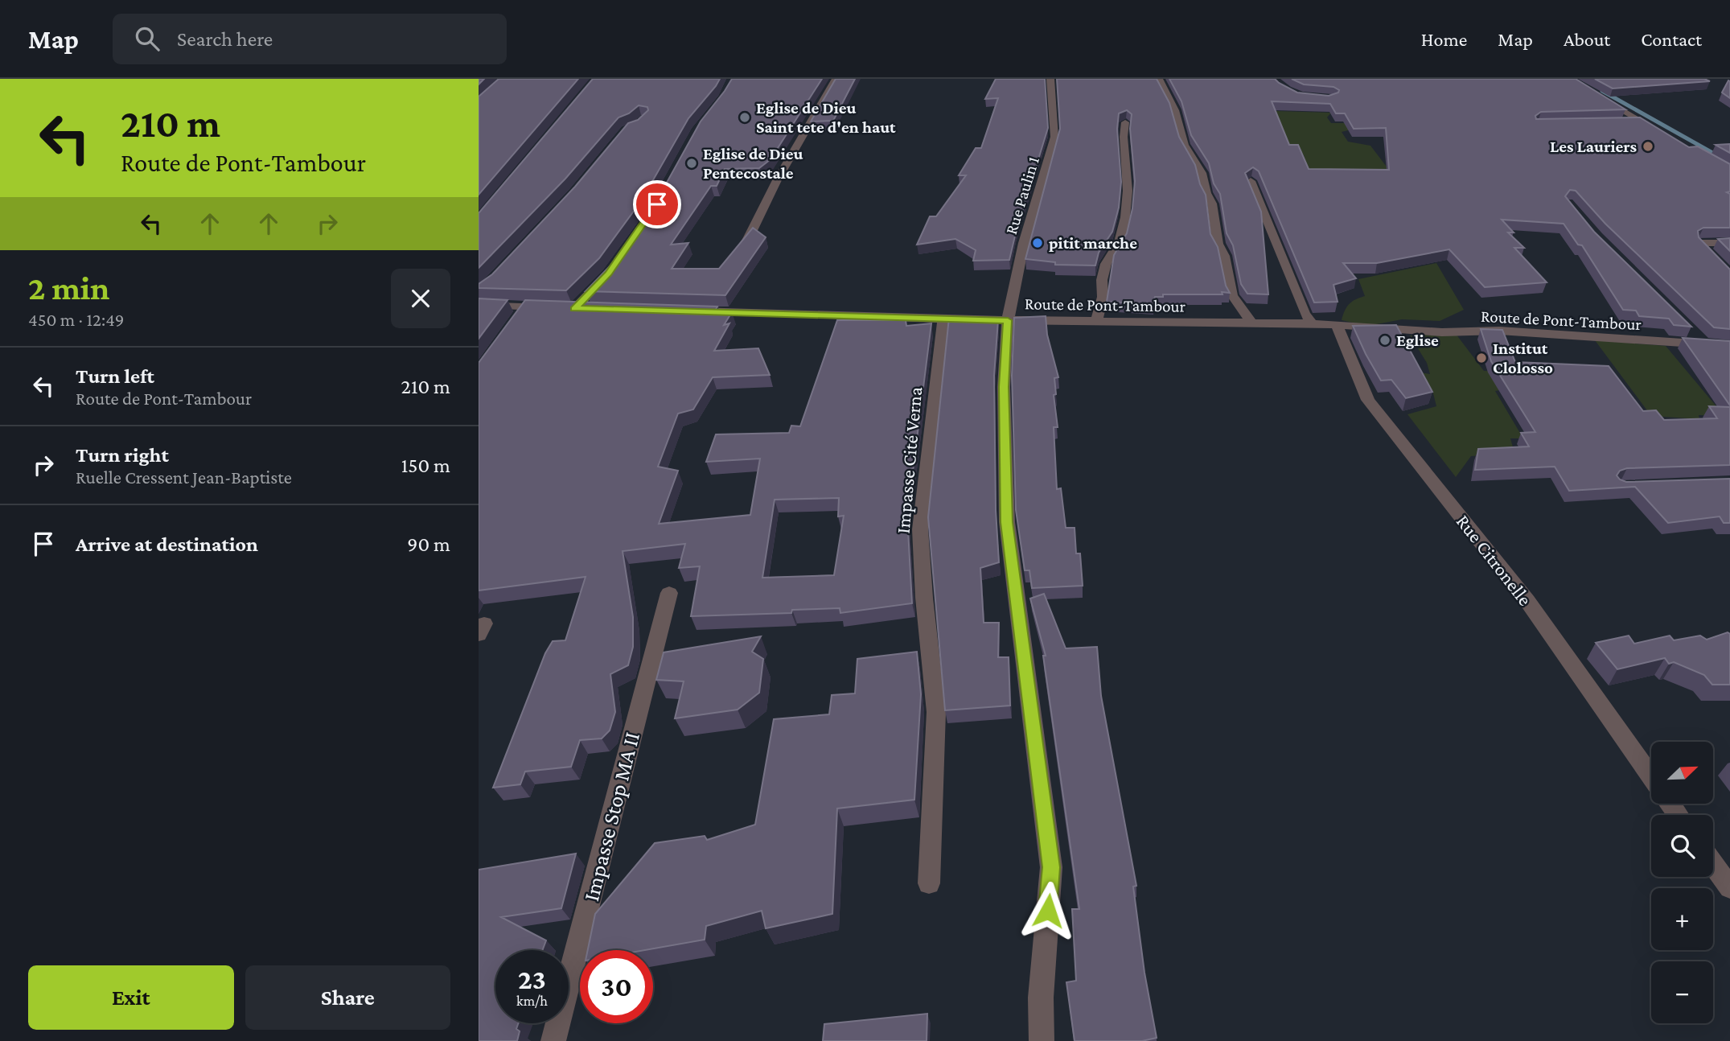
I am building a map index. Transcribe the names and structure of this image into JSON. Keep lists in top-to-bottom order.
{
  "streets": {
    "street": [
      "Rue Paulin 1",
      "Route de Pont-Tambour",
      "Impasse Cité Verna",
      "Rue Citronelle",
      "Impasse Stop MA II"
    ]
  },
  "crossings": [
    ["Rue Paulin 1", "Route de Pont-Tambour"],
    ["Route de Pont-Tambour", "Impasse Cité Verna"],
    ["Route de Pont-Tambour", "Rue Citronelle"]
  ],
  "places": [
    "Eglise de Dieu Saint tete d'en haut",
    "Les Lauriers",
    "Eglise de Dieu Pentecostale",
    "pitit marche",
    "Eglise",
    "Institut Clolosso"
  ],
  "north": "top right",
  "page": {
    "header": "Map",
    "search": "Search here",
    "nav": [
      "Home",
      "Map",
      "About",
      "Contact"
    ],
    "turn": ["210 m", "Route de Pont-Tambour"],
    "heading": ["2 min", "450 m · 12:49"],
    "list": [
      {
        "name": "Turn left",
        "note": "Route de Pont-Tambour",
        "value": "210 m"
      },
      {
        "name": "Turn right",
        "note": "Ruelle Cressent Jean-Baptiste",
        "value": "150 m"
      },
      {
        "name": "Arrive at destination",
        "value": "90 m"
      }
    ],
    "map_buttons": ["+", "−"],
    "speed": "23 km/h",
    "limit": "30",
    "buttons": ["Exit", "Share"]
  }
}
